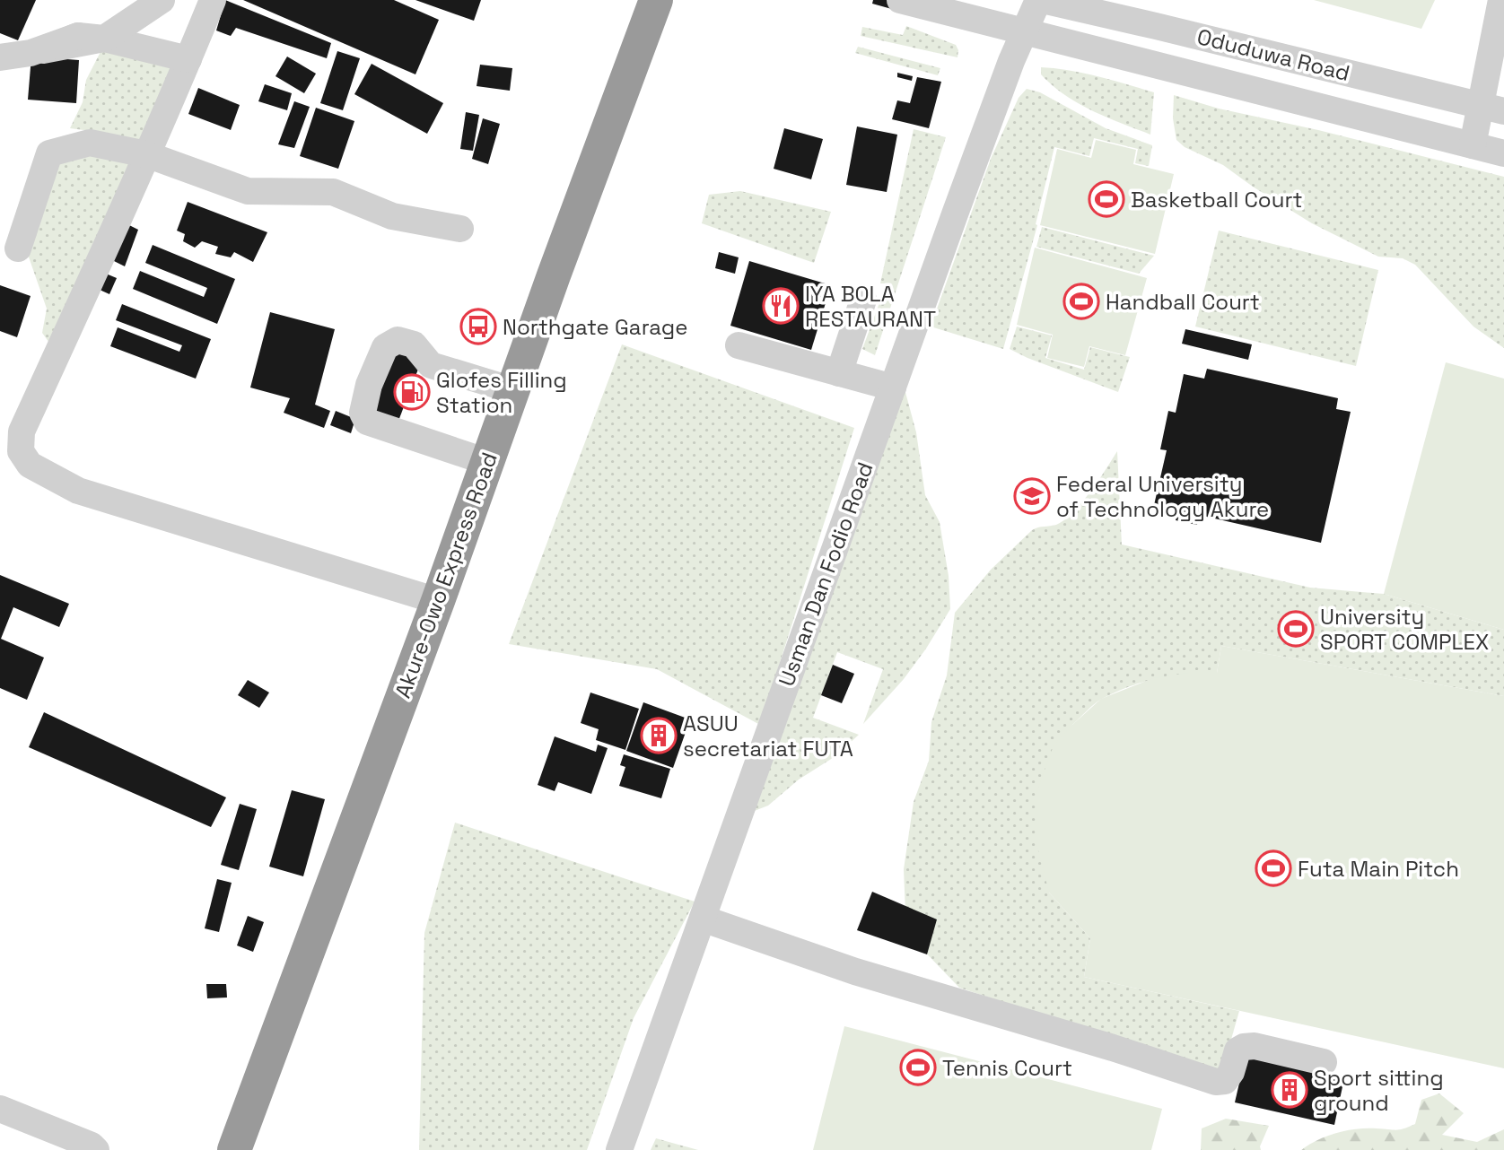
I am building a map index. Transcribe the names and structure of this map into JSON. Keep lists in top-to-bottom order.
{
  "streets": {
    "highway": ["Akure-Owo Express Road"],
    "street": ["Oduduwa Road", "Usman Dan Fodio Road"]
  },
  "crossings": [
    ["Oduduwa Road", "Usman Dan Fodio Road"]
  ],
  "places": {
    "sports": [
      "Basketball Court",
      "Handball Court",
      "University SPORT COMPLEX",
      "Futa Main Pitch",
      "Tennis Court"
    ],
    "restaurant": ["IYA BOLA RESTAURANT"],
    "bus stop": ["Northgate Garage"],
    "fuel station": ["Glofes Filling Station"],
    "school or university": ["Federal University of Technology Akure"],
    "building": ["ASUU secretariat FUTA", "Sport sitting ground"]
  }
}
